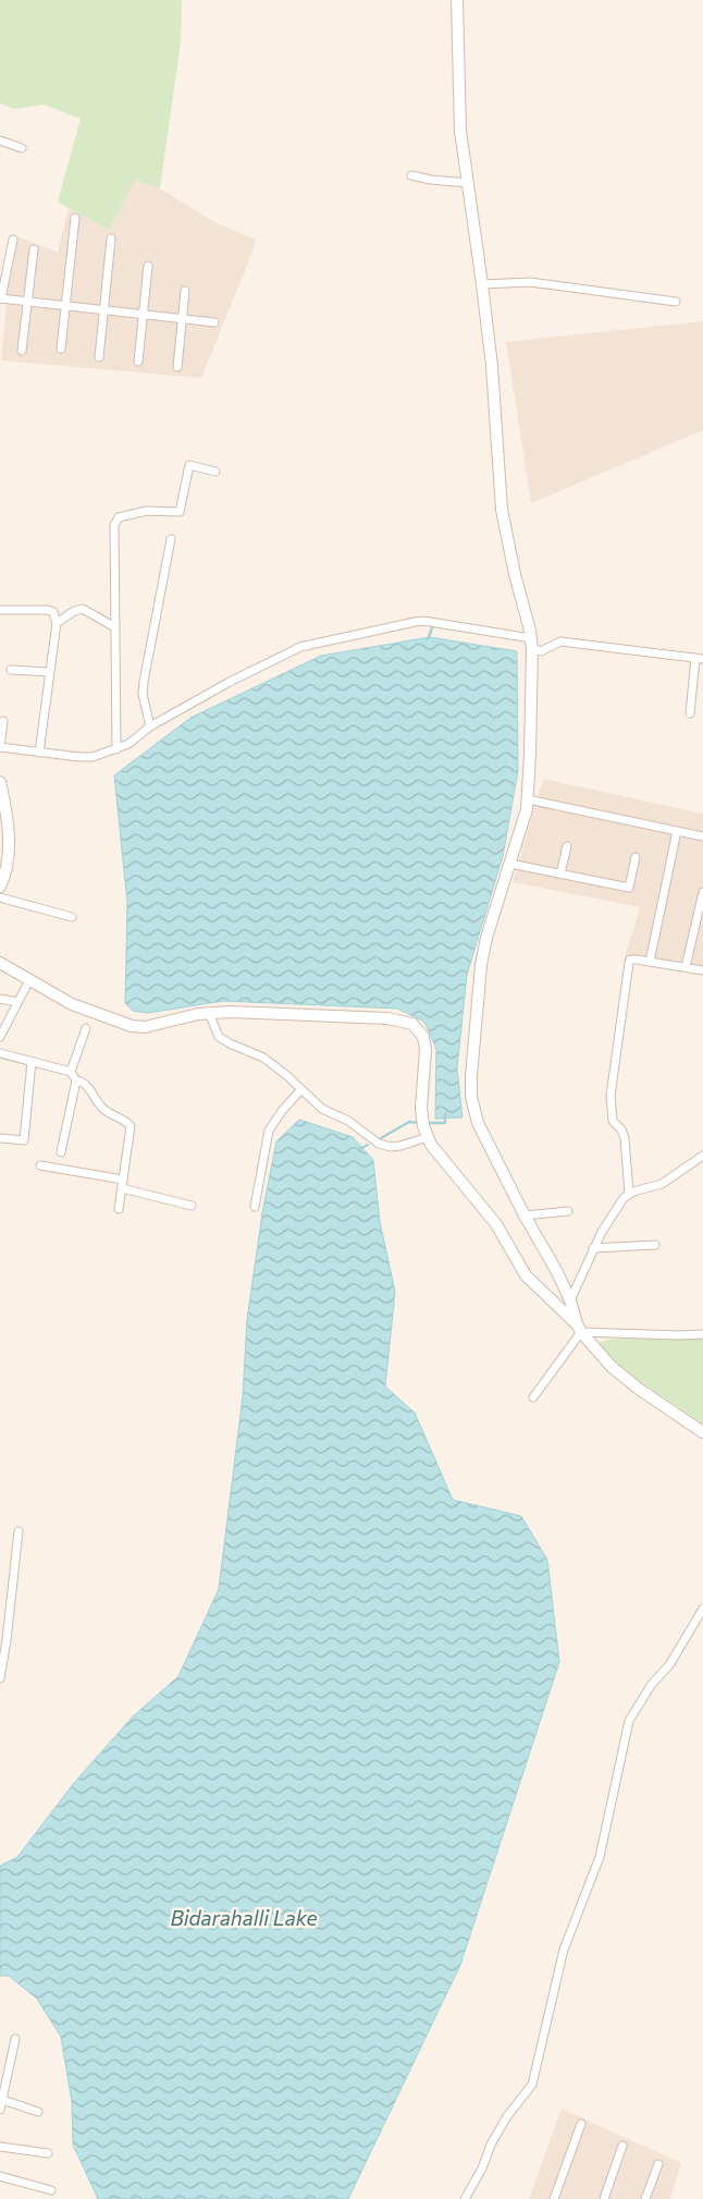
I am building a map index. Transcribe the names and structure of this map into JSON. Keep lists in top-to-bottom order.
{
  "water": ["Bidarahalli Lake"]
}
